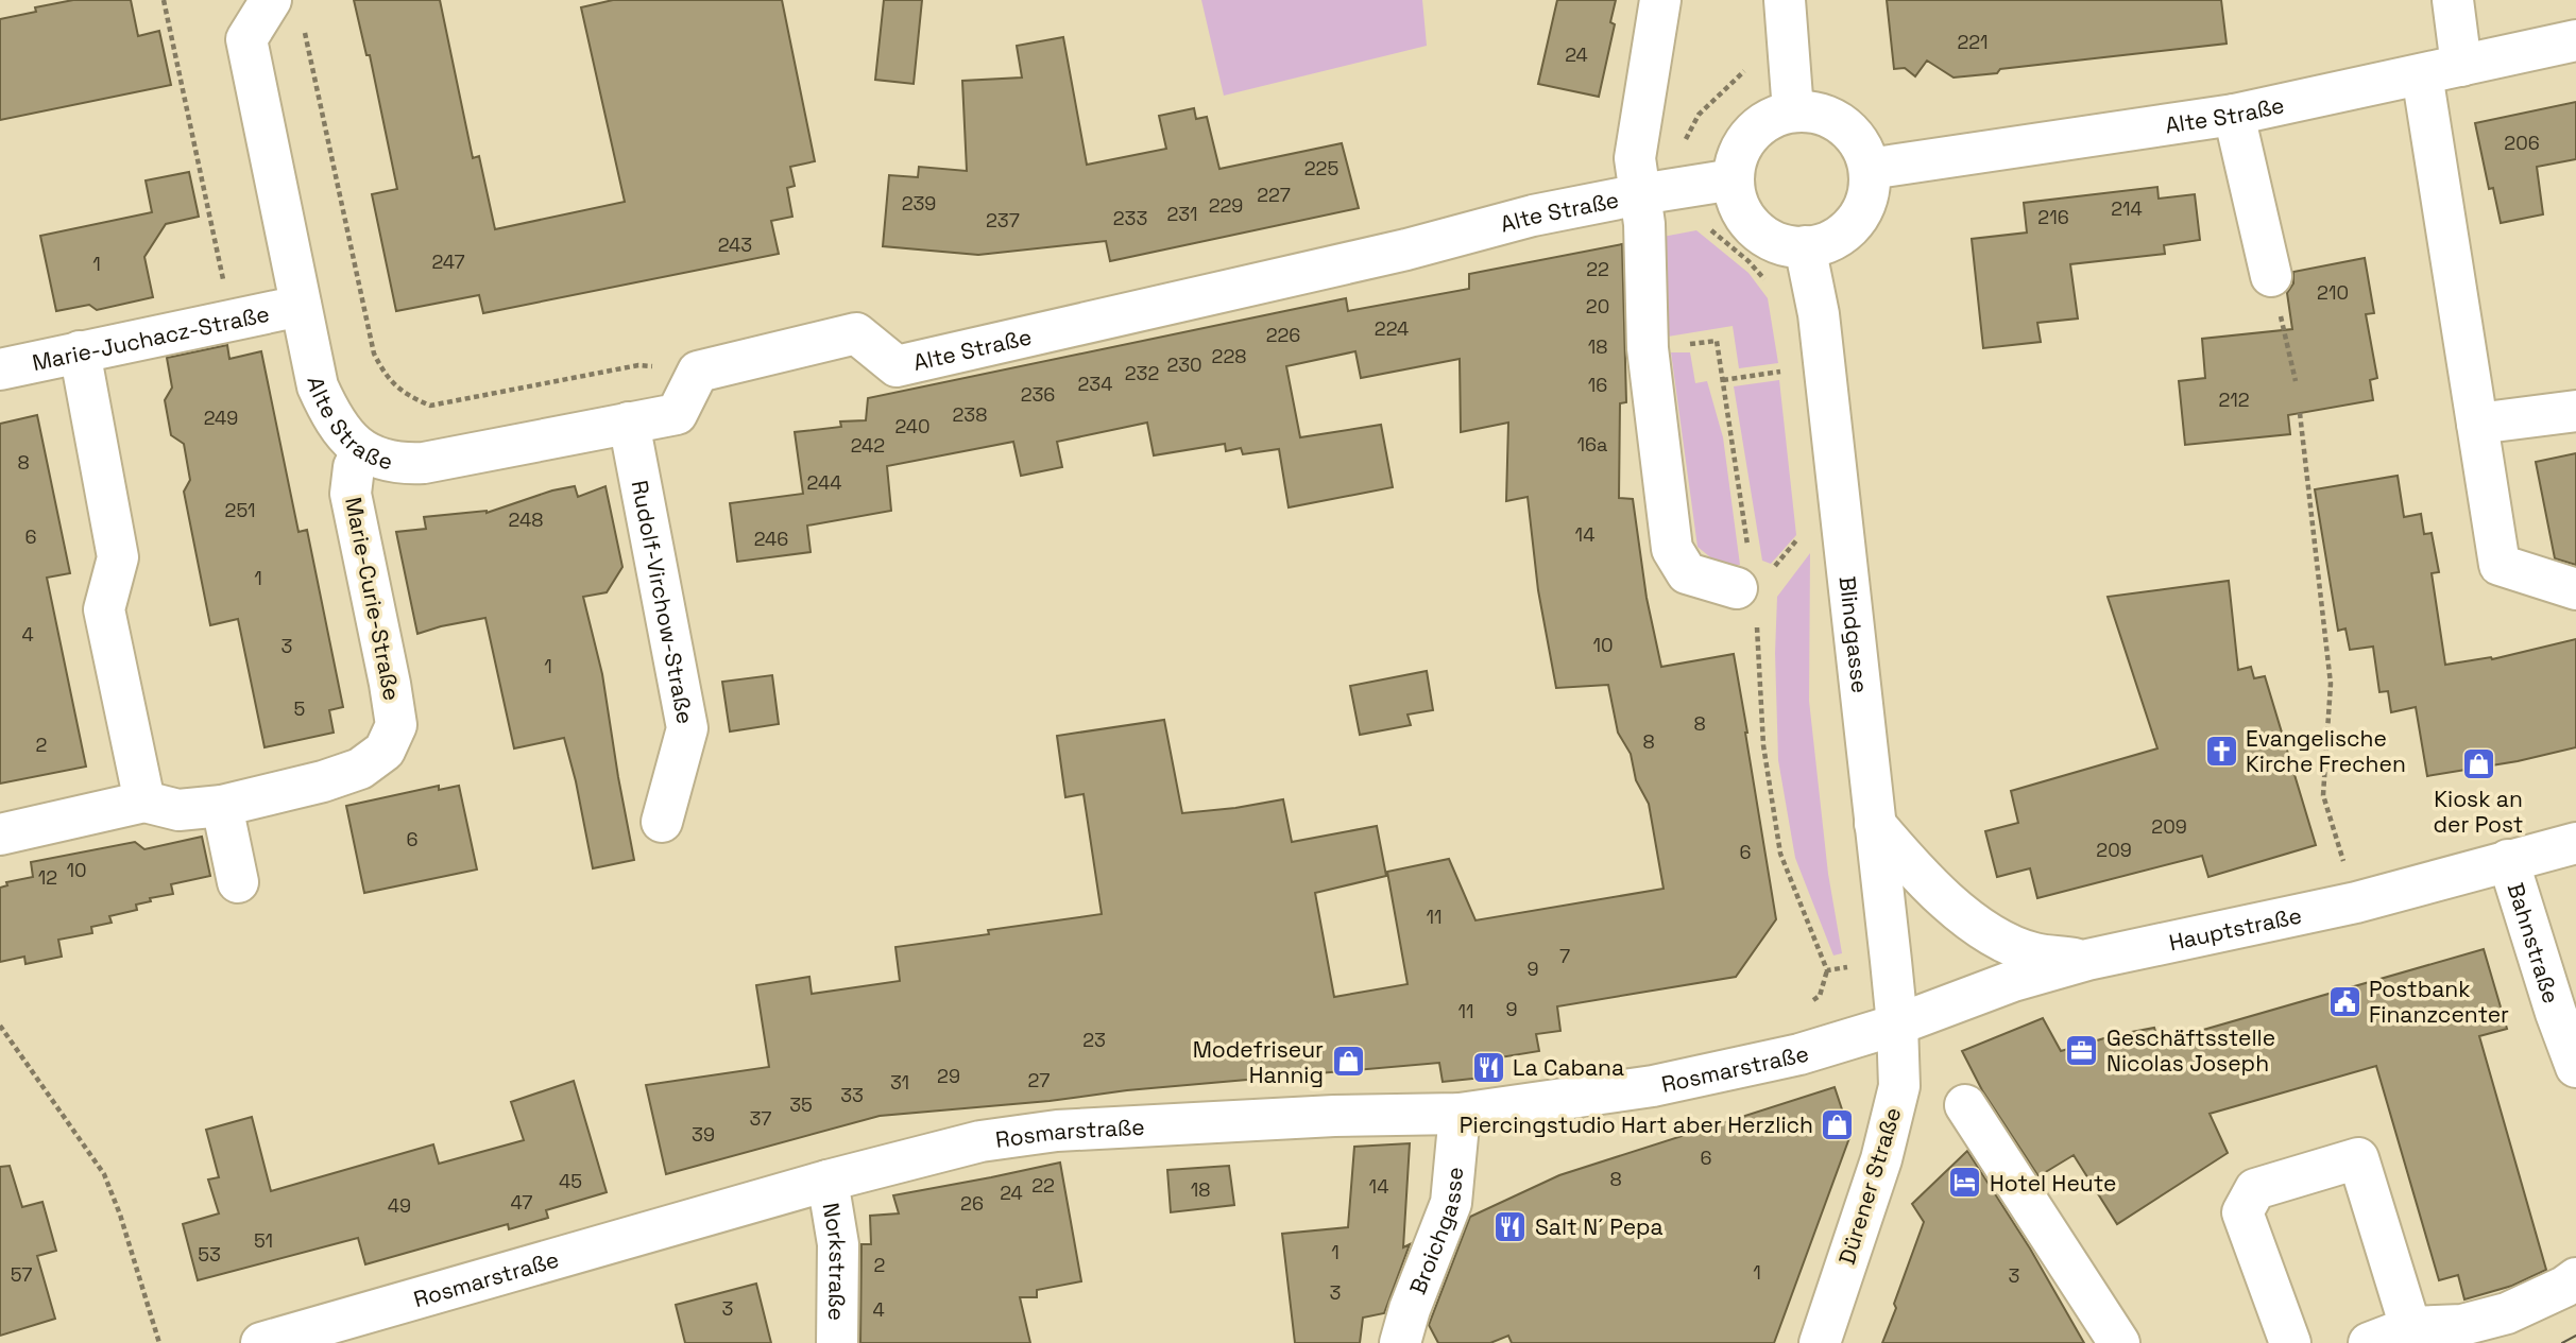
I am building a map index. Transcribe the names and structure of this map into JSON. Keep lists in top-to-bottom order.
{
  "streets": {
    "street": [
      "Alte Straße",
      "Marie-Juchacz-Straße",
      "Marie-Curie-Straße",
      "Rudolf-Virchow-Straße",
      "Blindgasse",
      "Hauptstraße",
      "Bahnstraße",
      "Rosmarstraße",
      "Dürener Straße",
      "Broichgasse",
      "Norkstraße"
    ]
  },
  "crossings": [
    ["Alte Straße", "Marie-Juchacz-Straße"],
    ["Alte Straße", "Marie-Curie-Straße"],
    ["Alte Straße", "Rudolf-Virchow-Straße"],
    ["Alte Straße", "Blindgasse"],
    ["Blindgasse", "Hauptstraße"],
    ["Blindgasse", "Rosmarstraße"],
    ["Blindgasse", "Dürener Straße"],
    ["Hauptstraße", "Bahnstraße"],
    ["Hauptstraße", "Rosmarstraße"],
    ["Hauptstraße", "Dürener Straße"],
    ["Rosmarstraße", "Dürener Straße"],
    ["Rosmarstraße", "Broichgasse"],
    ["Rosmarstraße", "Norkstraße"]
  ],
  "places": {
    "church": ["Evangelische Kirche Frechen"],
    "shop": ["Kiosk an der Post", "Modefriseur Hannig", "Piercingstudio Hart aber Herzlich"],
    "public building": ["Postbank Finanzcenter"],
    "office": ["Geschäftsstelle Nicolas Joseph"],
    "restaurant": ["La Cabana", "Salt N´ Pepa"],
    "hotel": ["Hotel Heute"]
  },
  "house_numbers": [
    "221",
    "24",
    "206",
    "225",
    "227",
    "239",
    "229",
    "214",
    "231",
    "216",
    "233",
    "237",
    "243",
    "247",
    "1",
    "22",
    "210",
    "20",
    "224",
    "226",
    "18",
    "228",
    "230",
    "232",
    "234",
    "16",
    "236",
    "212",
    "238",
    "249",
    "240",
    "16a",
    "242",
    "8",
    "244",
    "251",
    "248",
    "14",
    "6",
    "246",
    "1",
    "4",
    "10",
    "3",
    "1",
    "5",
    "8",
    "8",
    "2",
    "209",
    "6",
    "209",
    "6",
    "10",
    "12",
    "11",
    "7",
    "9",
    "9",
    "11",
    "23",
    "29",
    "27",
    "31",
    "33",
    "35",
    "37",
    "39",
    "6",
    "8",
    "45",
    "22",
    "14",
    "18",
    "24",
    "47",
    "26",
    "49",
    "51",
    "1",
    "53",
    "2",
    "1",
    "57",
    "3",
    "3",
    "3",
    "4"
  ]
}
